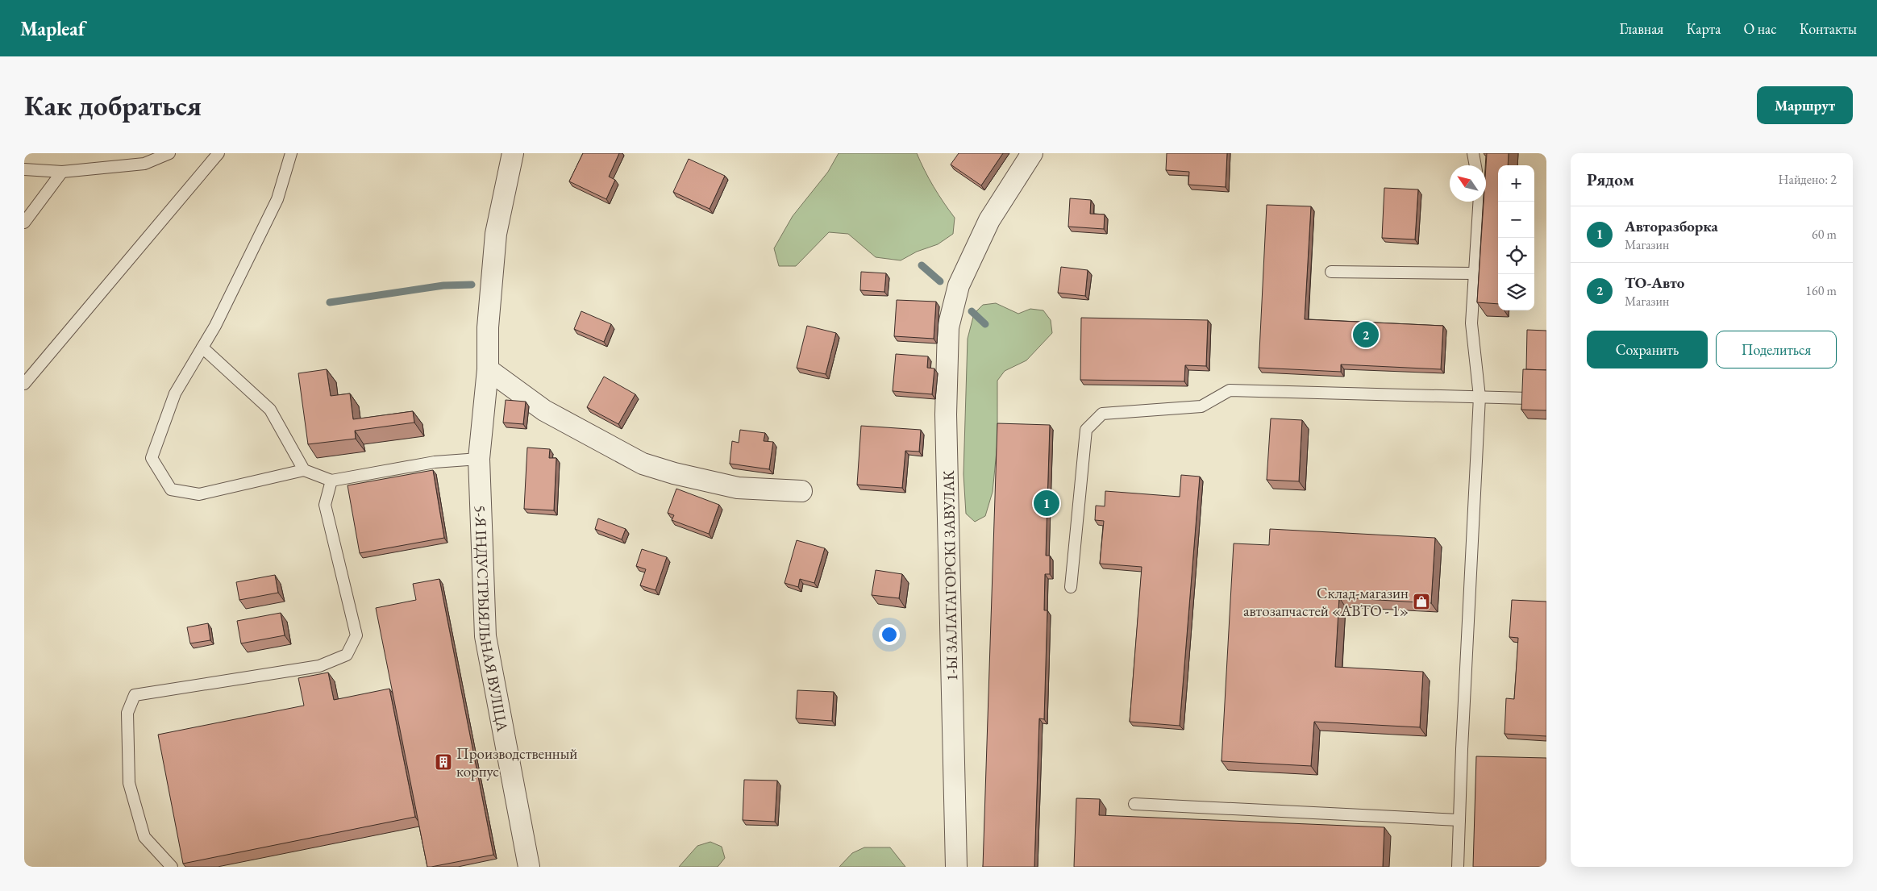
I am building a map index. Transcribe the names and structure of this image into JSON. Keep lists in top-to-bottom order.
{
  "streets": {
    "street": ["1-Ы ЗАЛАТАГОРСКІ ЗАВУЛАК", "5-Я ІНДУСТРЫЯЛЬНАЯ ВУЛІЦА"]
  },
  "places": {
    "shop": ["Склад-магазин автозапчастей «АВТО - 1»"],
    "building": ["Производственный корпус"]
  },
  "north": "top left",
  "page": {
    "header": "Mapleaf",
    "nav": [
      "Главная",
      "Карта",
      "О нас",
      "Контакты"
    ],
    "buttons": [
      "Маршрут",
      ["Сохранить", "Поделиться"]
    ],
    "title": "Как добраться",
    "heading": ["Рядом", "Найдено: 2"],
    "map_buttons": ["+", "−"],
    "list": [
      {
        "mark": "1",
        "name": "Авторазборка",
        "note": "Магазин",
        "value": "60 m"
      },
      {
        "mark": "2",
        "name": "ТО-Авто",
        "note": "Магазин",
        "value": "160 m"
      }
    ],
    "pins": ["2", "1"]
  }
}
